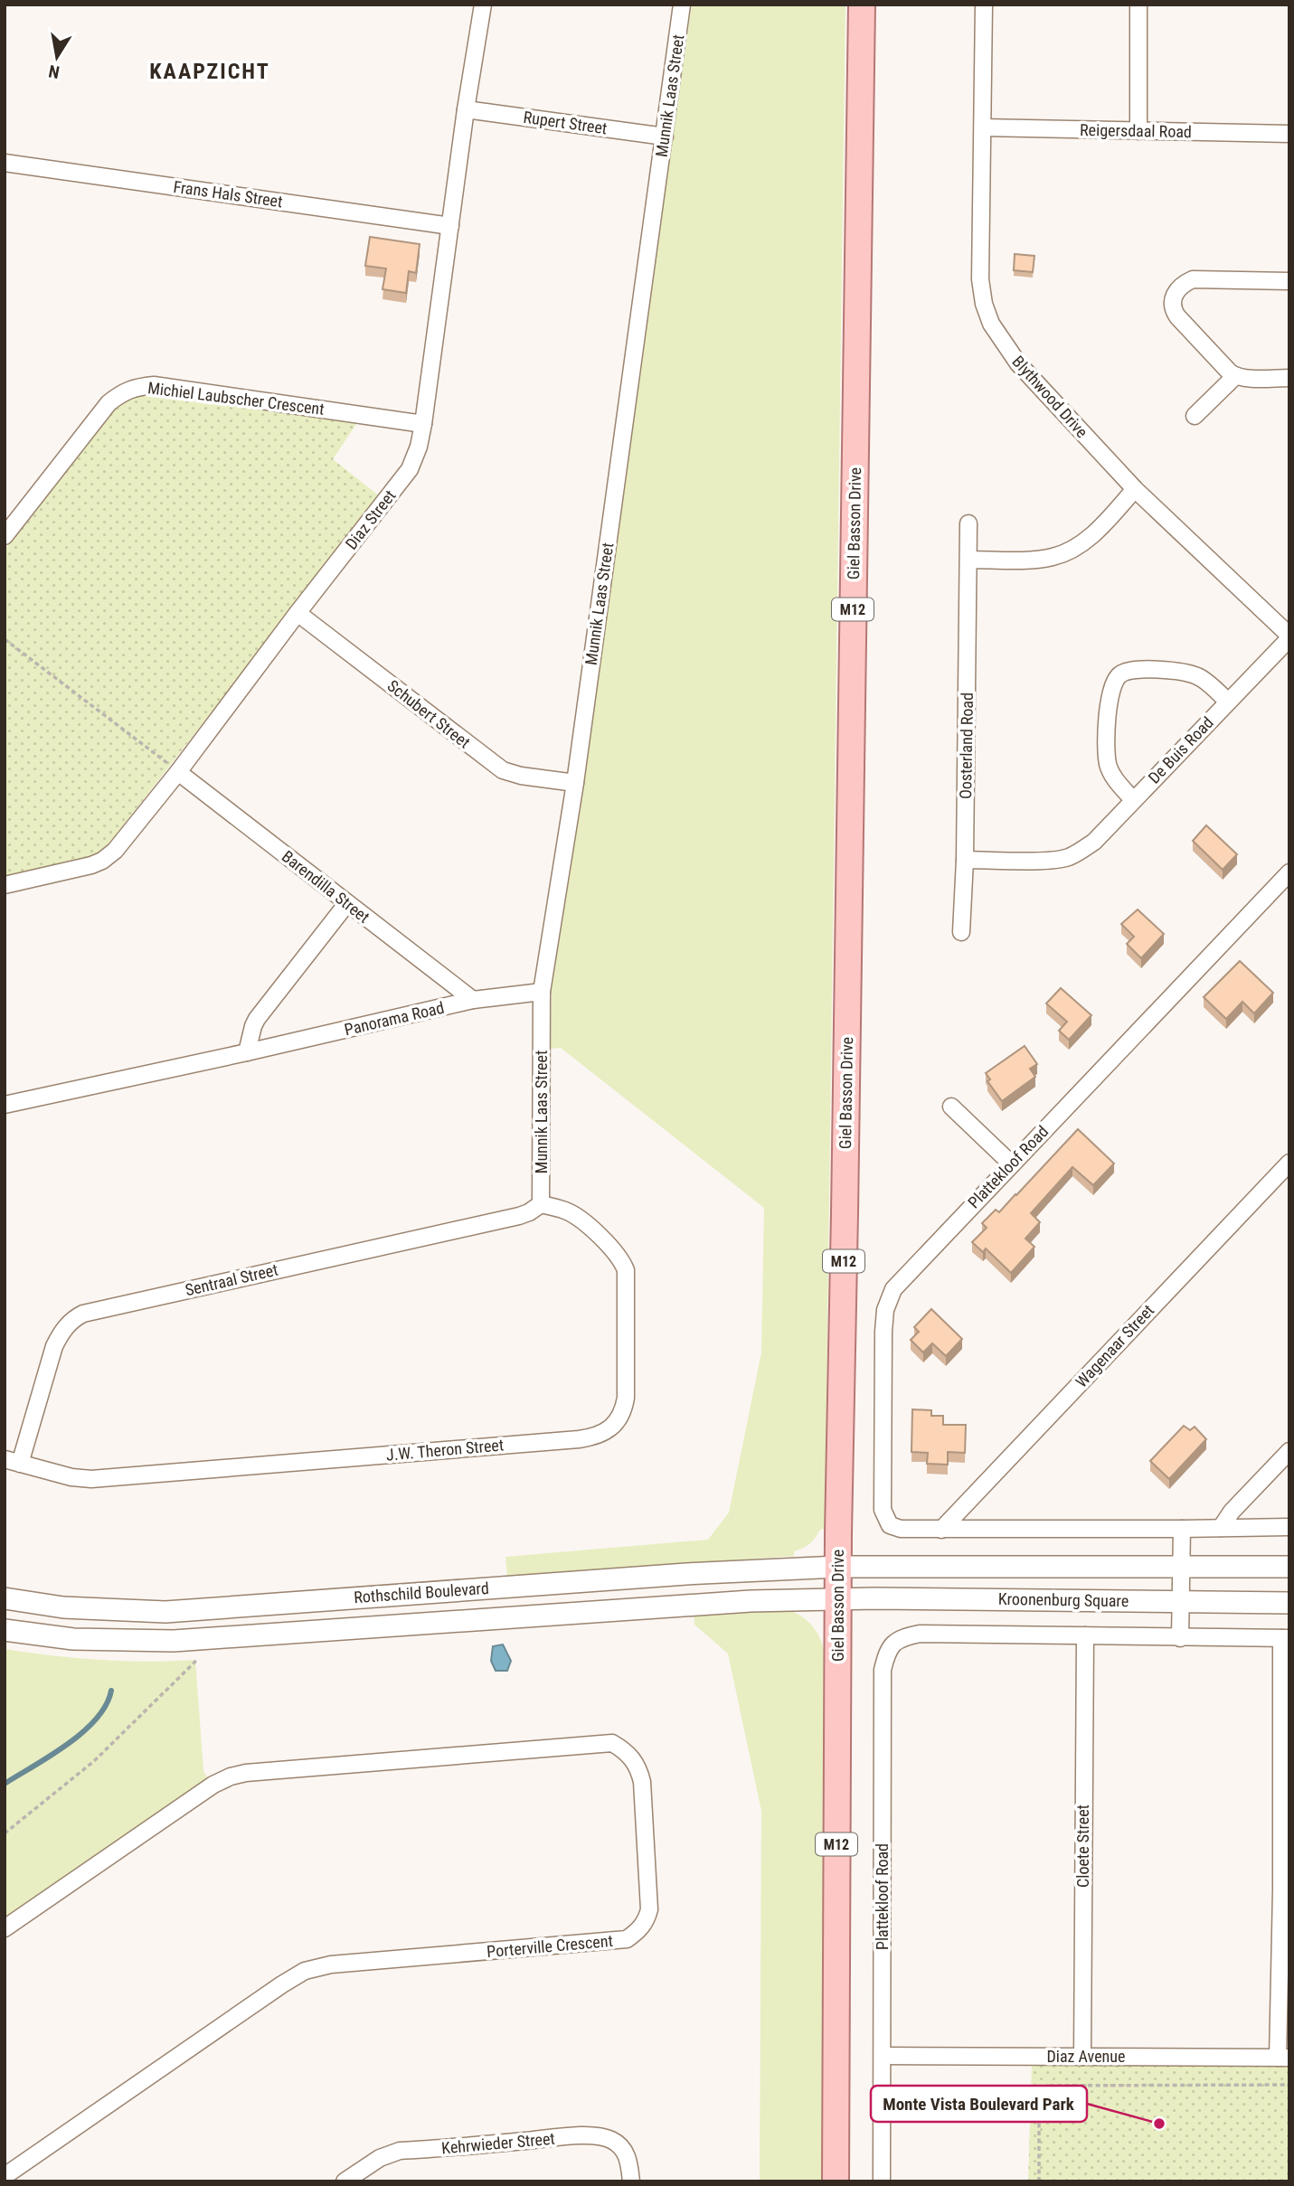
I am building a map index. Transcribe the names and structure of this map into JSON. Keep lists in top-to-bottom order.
{
  "streets": {
    "main road": ["Giel Basson Drive", "M12"],
    "street": [
      "Munnik Laas Street",
      "Rupert Street",
      "Reigersdaal Road",
      "Frans Hals Street",
      "Blythwood Drive",
      "Michiel Laubscher Crescent",
      "Diaz Street",
      "Schubert Street",
      "Oosterland Road",
      "De Buis Road",
      "Barendilla Street",
      "Panorama Road",
      "Plattekloof Road",
      "Sentraal Street",
      "Wagenaar Street",
      "J.W. Theron Street",
      "Rothschild Boulevard",
      "Kroonenburg Square",
      "Cloete Street",
      "Porterville Crescent",
      "Diaz Avenue",
      "Kehrwieder Street"
    ]
  },
  "crossings": [
    ["Munnik Laas Street", "Rupert Street"],
    ["Munnik Laas Street", "Schubert Street"],
    ["Munnik Laas Street", "Panorama Road"],
    ["Munnik Laas Street", "Sentraal Street"],
    ["Munnik Laas Street", "J.W. Theron Street"],
    ["Rupert Street", "Diaz Street"],
    ["Reigersdaal Road", "Blythwood Drive"],
    ["Frans Hals Street", "Diaz Street"],
    ["Blythwood Drive", "De Buis Road"],
    ["Michiel Laubscher Crescent", "Diaz Street"],
    ["Diaz Street", "Schubert Street"],
    ["Diaz Street", "Barendilla Street"],
    ["Giel Basson Drive", "Rothschild Boulevard"],
    ["Giel Basson Drive", "Kroonenburg Square"],
    ["Oosterland Road", "De Buis Road"],
    ["Barendilla Street", "Panorama Road"],
    ["Plattekloof Road", "Wagenaar Street"],
    ["Plattekloof Road", "Cloete Street"],
    ["Plattekloof Road", "Diaz Avenue"],
    ["Sentraal Street", "J.W. Theron Street"],
    ["Rothschild Boulevard", "Kroonenburg Square"],
    ["Cloete Street", "Diaz Avenue"]
  ],
  "districts": ["KAAPZICHT"],
  "places": ["Monte Vista Boulevard Park"],
  "north": "bottom"
}
